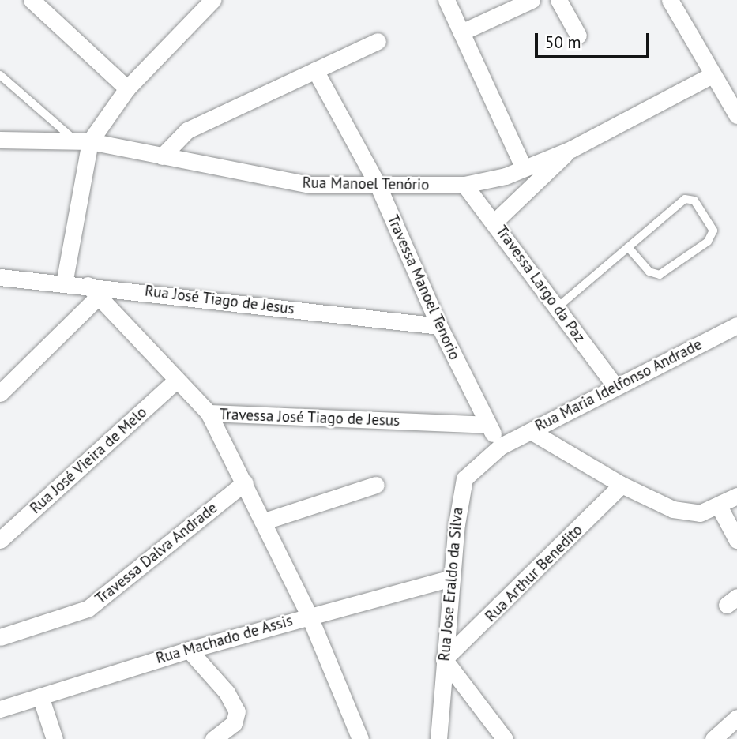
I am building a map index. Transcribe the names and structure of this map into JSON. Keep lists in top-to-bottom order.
{
  "streets": {
    "street": [
      "Rua Manoel Tenório",
      "Travessa Largo da Paz",
      "Travessa Manoel Tenorio",
      "Rua José Tiago de Jesus",
      "Rua Maria Idelfonso Andrade",
      "Travessa José Tiago de Jesus",
      "Rua José Vieira de Melo",
      "Travessa Dalva Andrade",
      "Rua Arthur Benedito",
      "Rua Jose Eraldo da Silva",
      "Rua Machado de Assis"
    ]
  },
  "crossings": [
    ["Rua Manoel Tenório", "Travessa Largo da Paz"],
    ["Rua Manoel Tenório", "Travessa Manoel Tenorio"],
    ["Travessa Largo da Paz", "Rua Maria Idelfonso Andrade"],
    ["Travessa Manoel Tenorio", "Rua José Tiago de Jesus"],
    ["Travessa Manoel Tenorio", "Rua Maria Idelfonso Andrade"],
    ["Travessa Manoel Tenorio", "Travessa José Tiago de Jesus"],
    ["Travessa Manoel Tenorio", "Rua Jose Eraldo da Silva"],
    ["Rua José Tiago de Jesus", "Travessa José Tiago de Jesus"],
    ["Rua Maria Idelfonso Andrade", "Rua Jose Eraldo da Silva"],
    ["Travessa José Tiago de Jesus", "Rua José Vieira de Melo"],
    ["Rua Arthur Benedito", "Rua Jose Eraldo da Silva"],
    ["Rua Jose Eraldo da Silva", "Rua Machado de Assis"]
  ],
  "scale_bar": "50 m"
}
